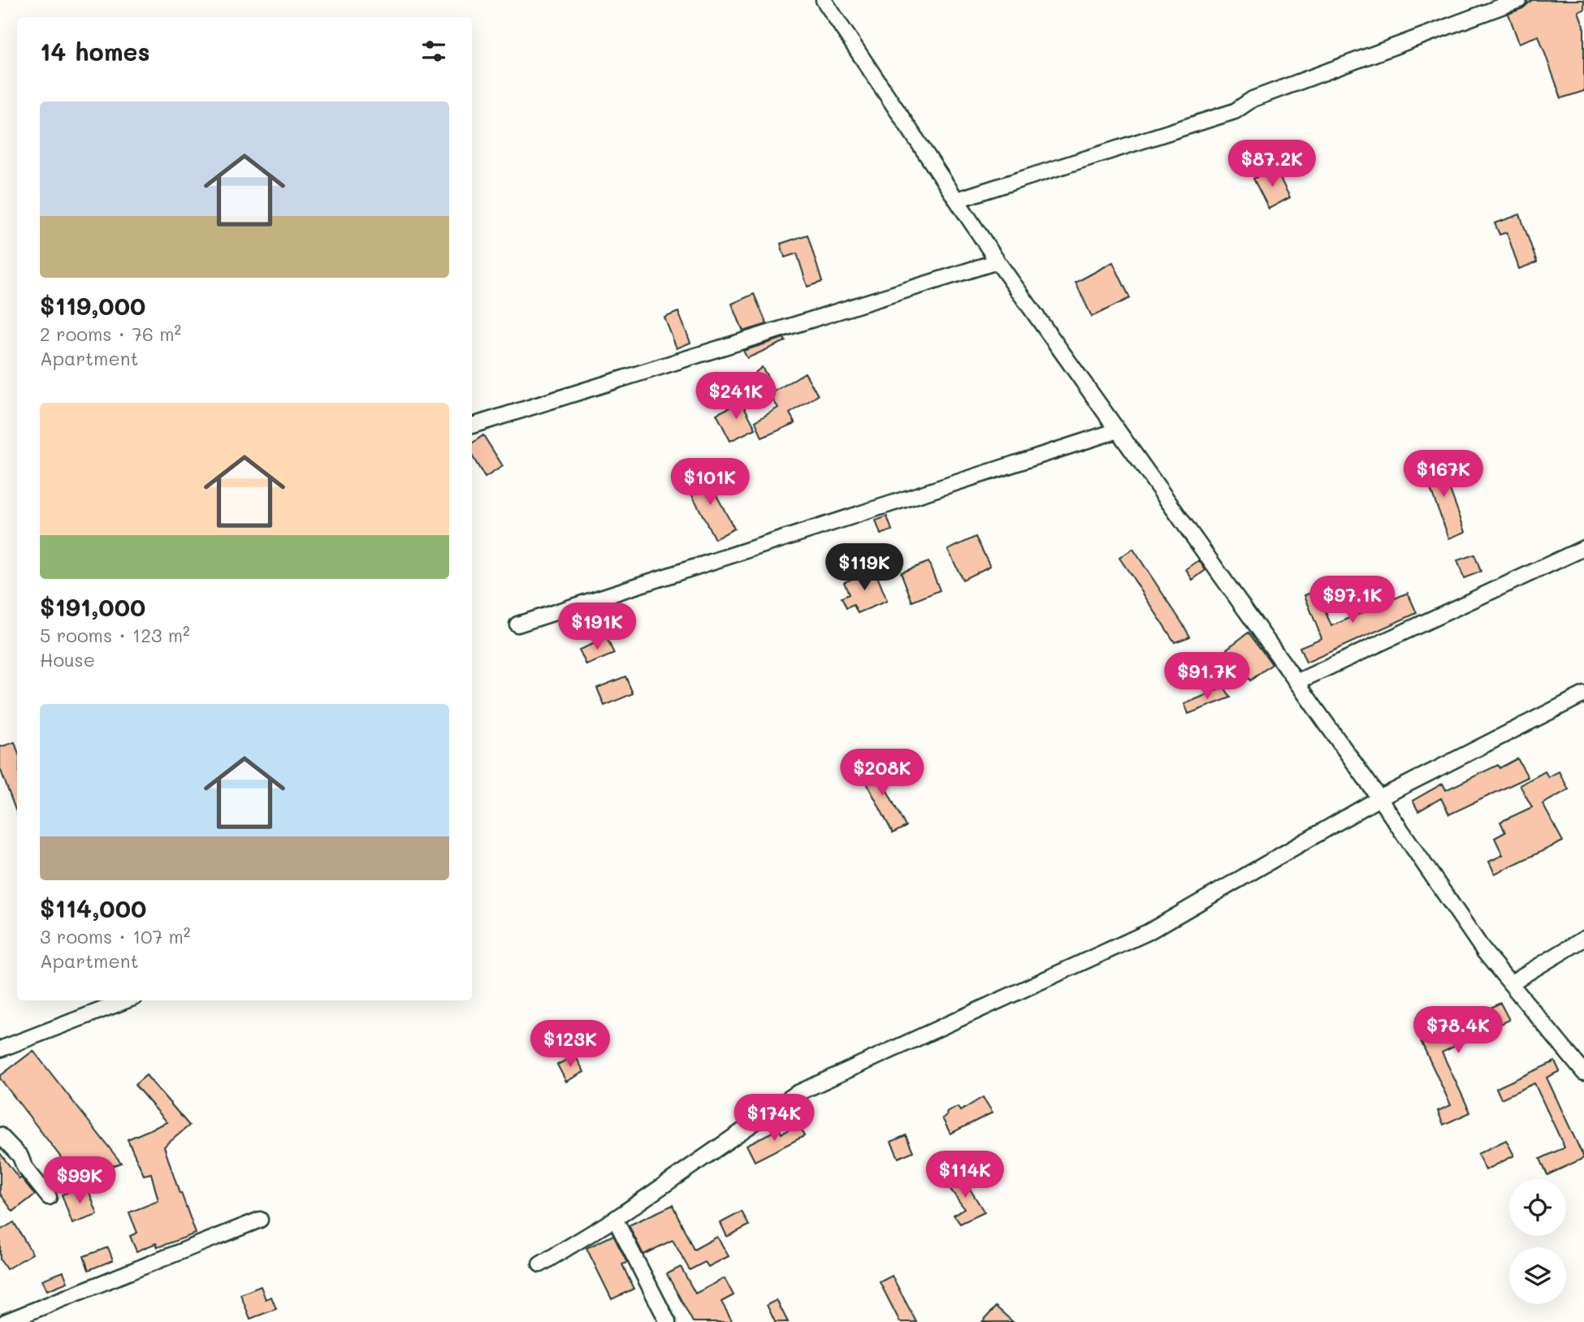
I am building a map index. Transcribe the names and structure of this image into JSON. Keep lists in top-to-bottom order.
{
  "page": {
    "heading": "14 homes",
    "list": [
      {
        "name": "$119,000",
        "note": "2 rooms · 76 m² · Apartment"
      },
      {
        "name": "$191,000",
        "note": "5 rooms · 123 m² · House"
      },
      {
        "name": "$114,000",
        "note": "3 rooms · 107 m² · Apartment"
      }
    ],
    "price": [
      "$87.2K",
      "$241K",
      "$167K",
      "$101K",
      "$119K",
      "$97.1K",
      "$191K",
      "$91.7K",
      "$208K",
      "$78.4K",
      "$123K",
      "$174K",
      "$114K",
      "$99K"
    ]
  }
}
